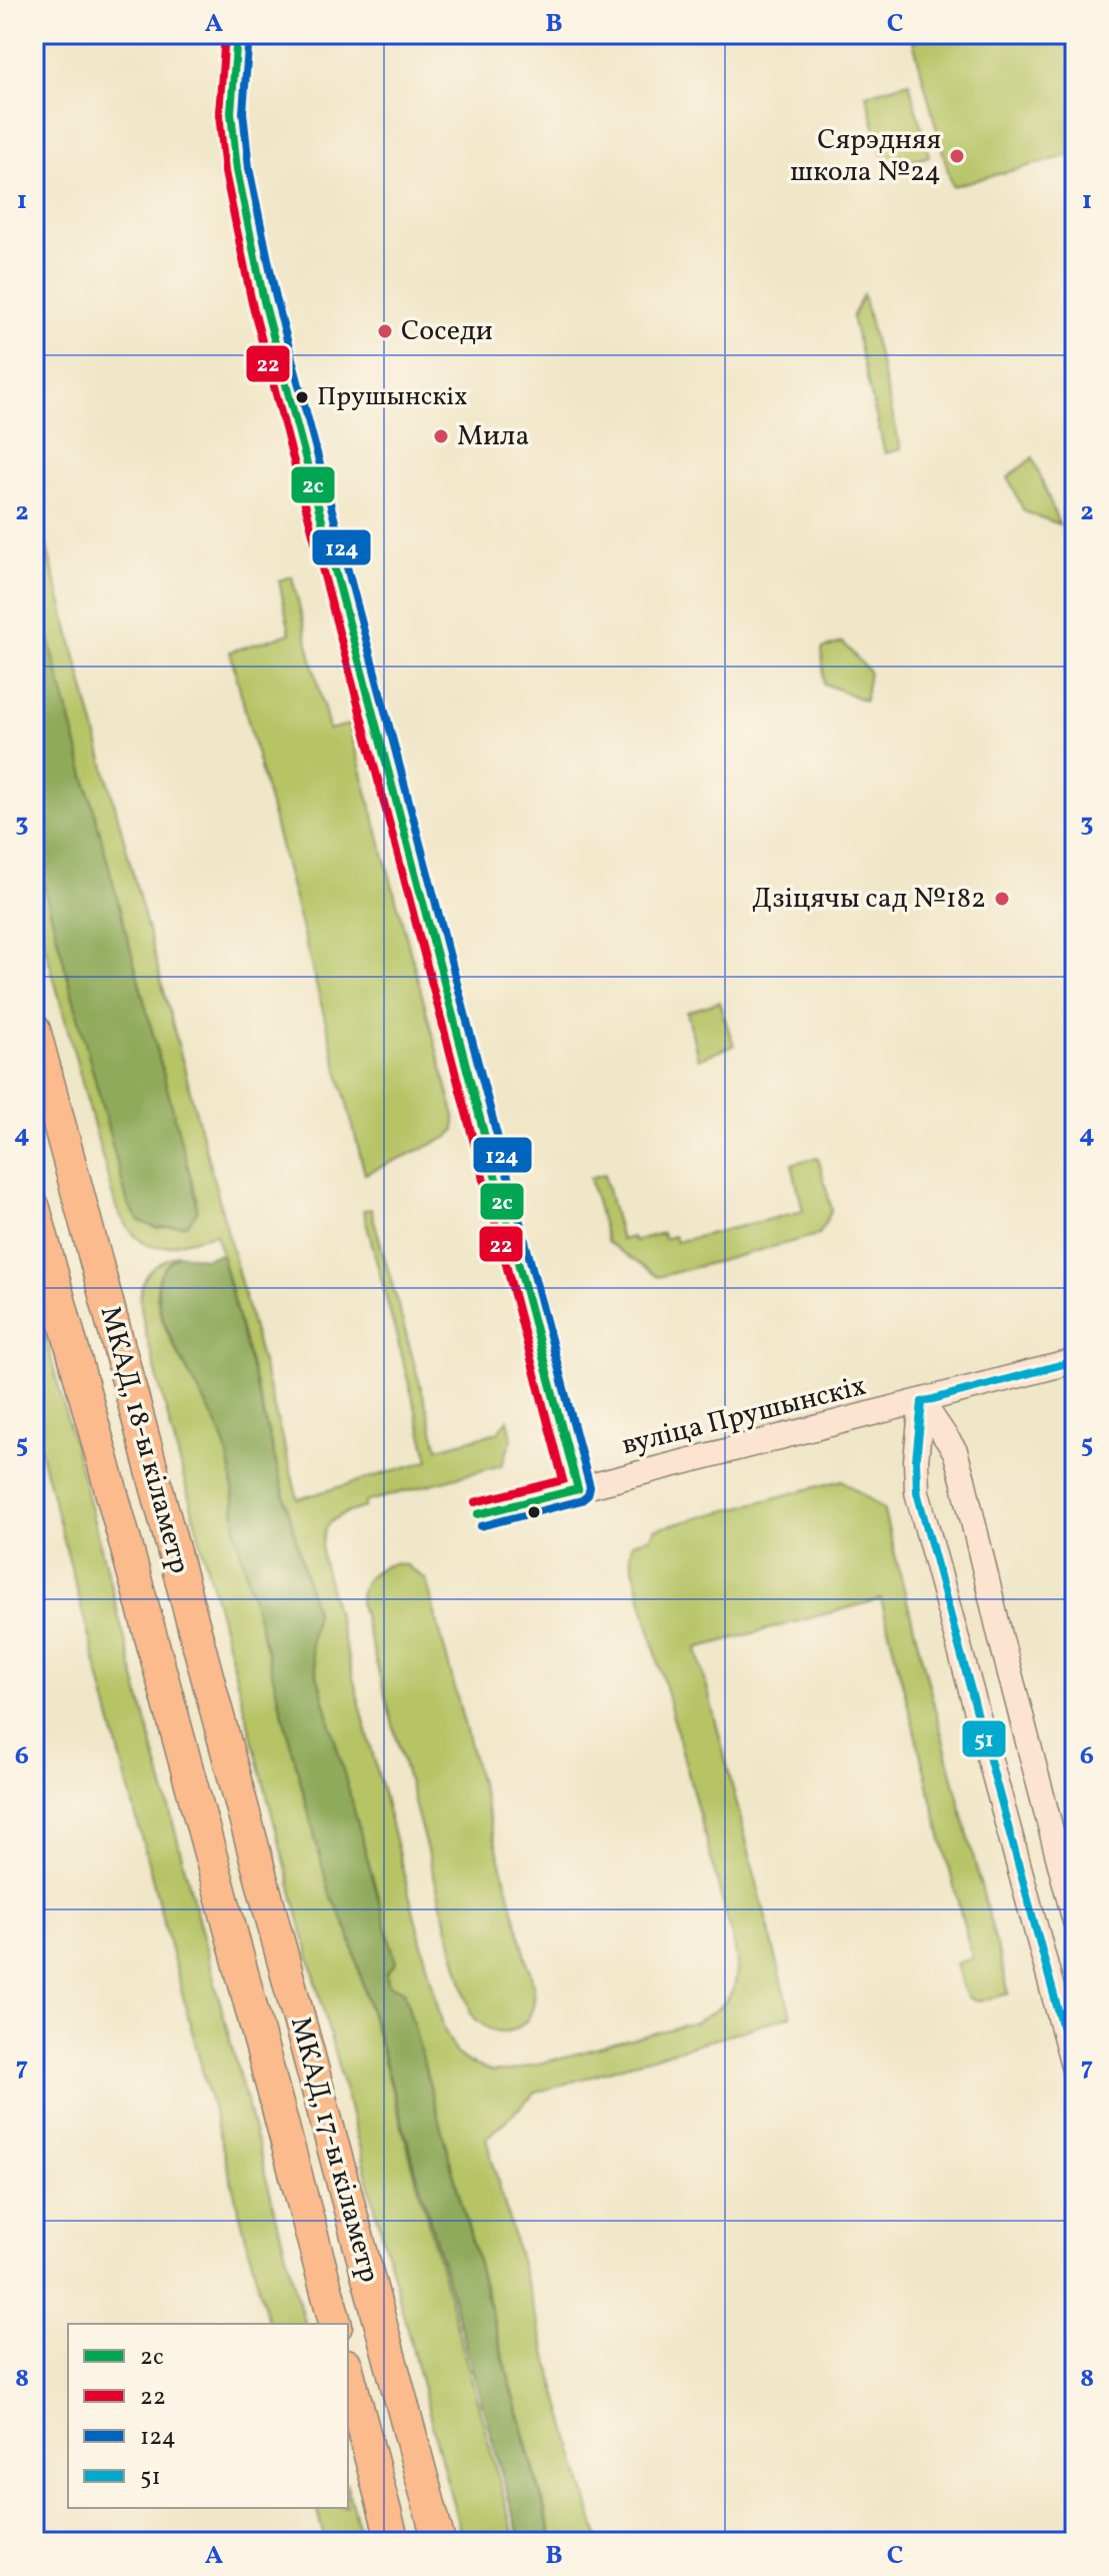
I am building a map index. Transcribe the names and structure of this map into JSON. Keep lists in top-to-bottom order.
{
  "streets": {
    "highway": ["МКАД, 18-ы кіламетр", "МКАД, 17-ы кіламетр"],
    "street": ["вуліца Прушынскіх"]
  },
  "crossings": [
    ["МКАД, 18-ы кіламетр", "МКАД, 17-ы кіламетр"]
  ],
  "places": [
    "Сярэдняя школа №24",
    "Соседи",
    "Прушынскіх",
    "Мила",
    "Дзіцячы сад №182"
  ],
  "lines": [
    "transit line 2с",
    "transit line 22",
    "transit line 124",
    "transit line 51"
  ],
  "legend": [
    "2с",
    "22",
    "124",
    "51"
  ],
  "grid": {
    "columns": ["A", "B", "C"],
    "rows": [
      "1",
      "2",
      "3",
      "4",
      "5",
      "6",
      "7",
      "8"
    ]
  }
}
